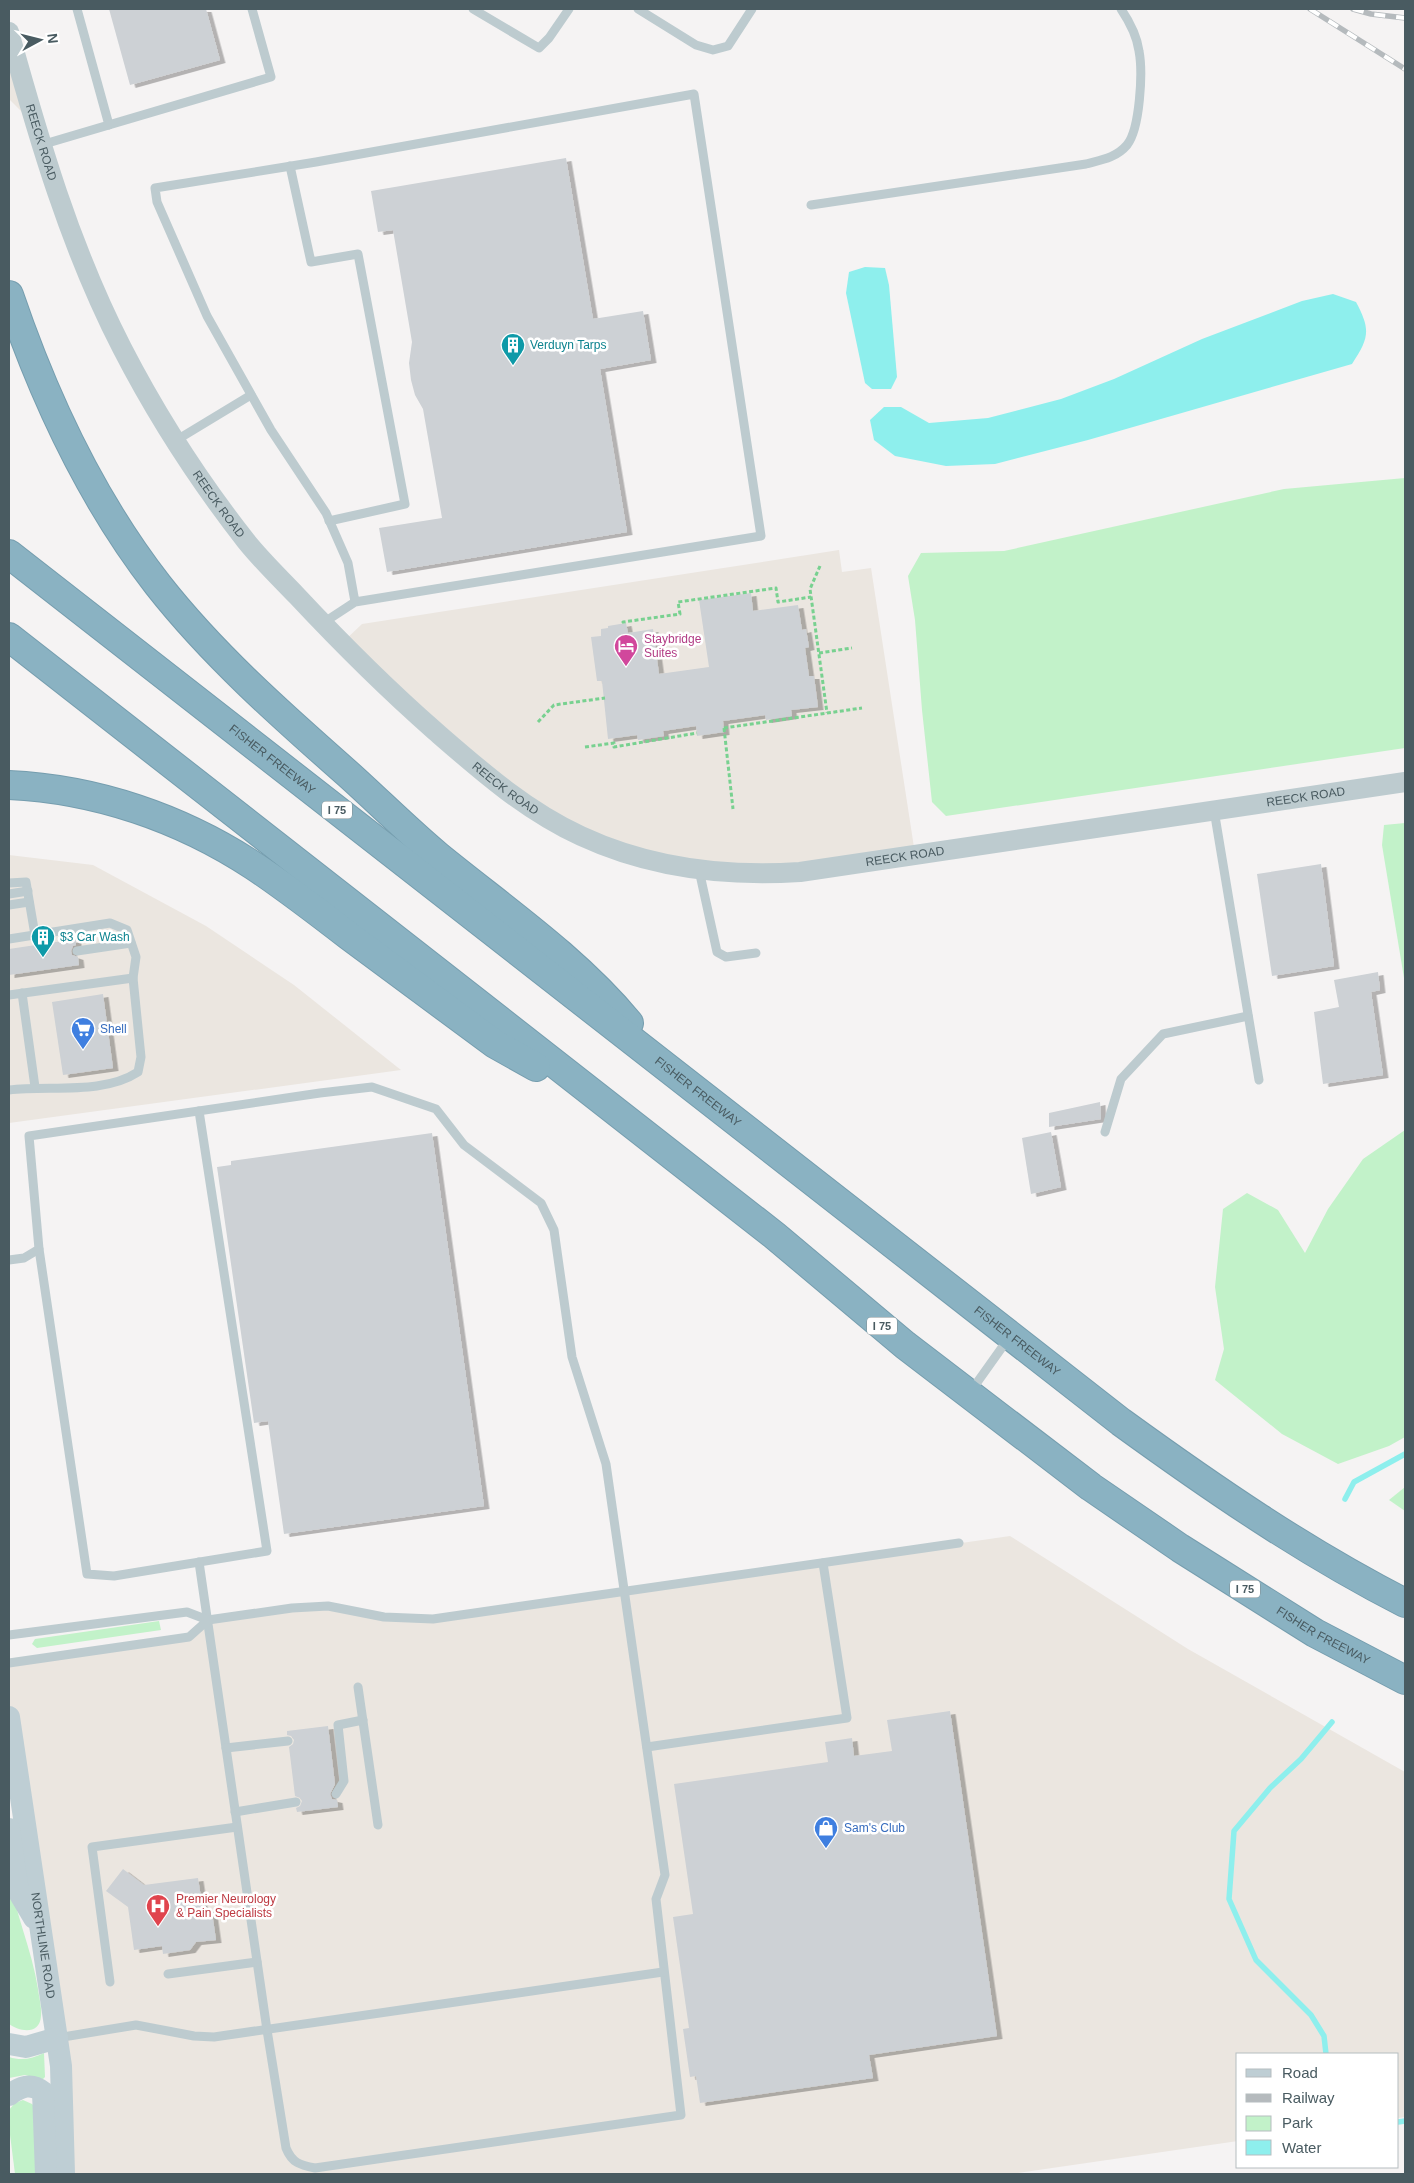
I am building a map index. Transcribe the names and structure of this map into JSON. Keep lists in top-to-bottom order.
{
  "streets": {
    "highway": ["FISHER FREEWAY", "I 75"],
    "main road": ["NORTHLINE ROAD"],
    "street": ["REECK ROAD"]
  },
  "places": {
    "building": ["Verduyn Tarps", "$3 Car Wash"],
    "hotel": ["Staybridge Suites"],
    "supermarket": ["Shell"],
    "shop": ["Sam's Club"],
    "hospital": ["Premier Neurology & Pain Specialists"]
  },
  "legend": [
    "Road",
    "Railway",
    "Park",
    "Water"
  ],
  "north": "right"
}
